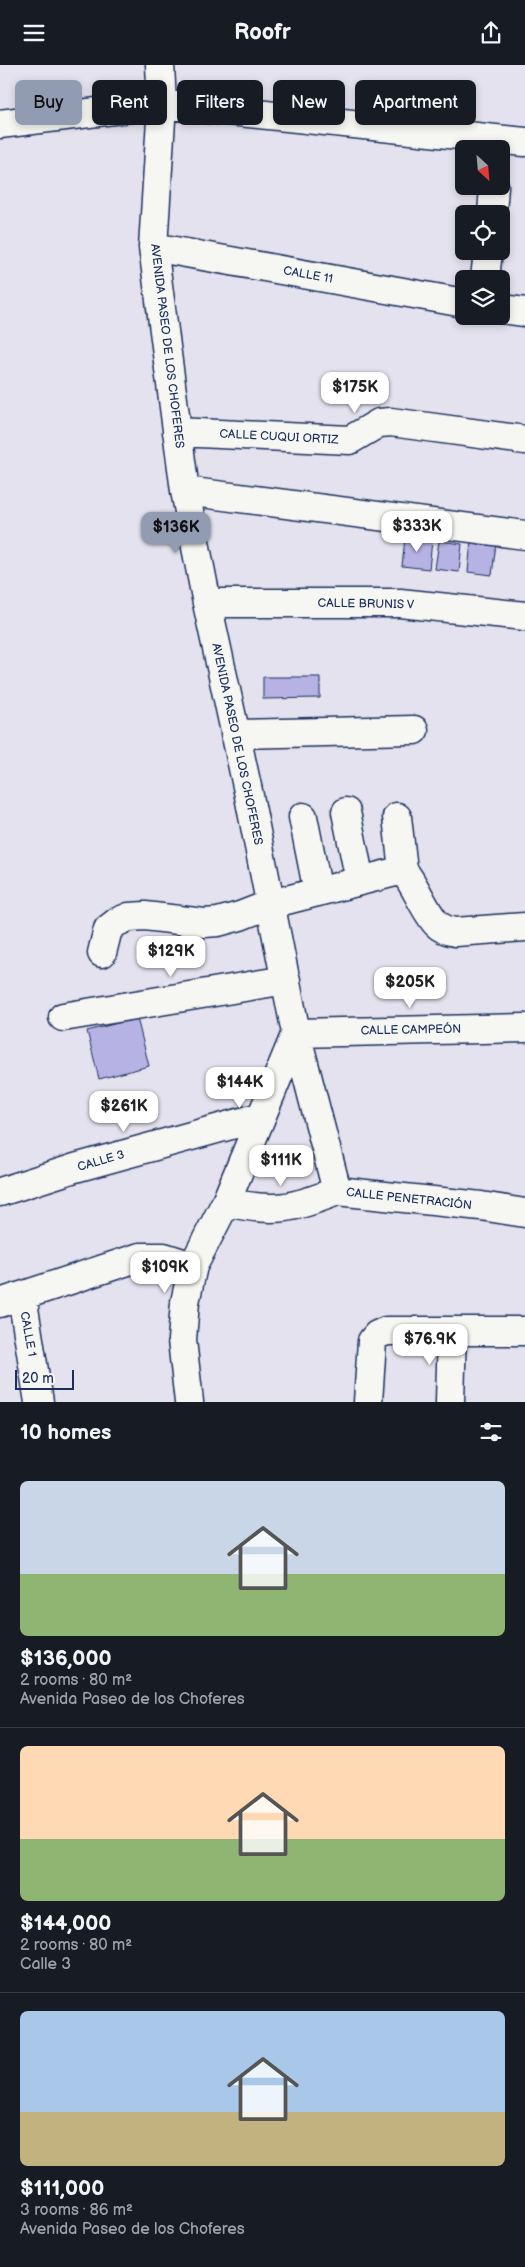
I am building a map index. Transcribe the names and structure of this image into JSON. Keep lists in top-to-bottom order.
{
  "streets": {
    "street": [
      "CALLE 11",
      "AVENIDA PASEO DE LOS CHOFERES",
      "CALLE CUQUI ORTIZ",
      "CALLE BRUNIS V",
      "CALLE CAMPEÓN",
      "CALLE 3",
      "CALLE PENETRACIÓN",
      "CALLE 1"
    ]
  },
  "crossings": [
    ["CALLE 11", "AVENIDA PASEO DE LOS CHOFERES"],
    ["AVENIDA PASEO DE LOS CHOFERES", "CALLE CUQUI ORTIZ"],
    ["AVENIDA PASEO DE LOS CHOFERES", "CALLE BRUNIS V"],
    ["AVENIDA PASEO DE LOS CHOFERES", "CALLE CAMPEÓN"],
    ["AVENIDA PASEO DE LOS CHOFERES", "CALLE PENETRACIÓN"],
    ["CALLE CAMPEÓN", "CALLE PENETRACIÓN"]
  ],
  "scale_bar": "20 m",
  "north": "bottom right",
  "page": {
    "header": "Roofr",
    "chip": [
      "Buy",
      "Rent",
      "Filters",
      "New",
      "Apartment"
    ],
    "price": [
      "$175K",
      "$333K",
      "$136K",
      "$129K",
      "$205K",
      "$144K",
      "$261K",
      "$111K",
      "$109K",
      "$76.9K"
    ],
    "scale": "20 m",
    "heading": "10 homes",
    "list": [
      {
        "name": "$136,000",
        "note": "2 rooms · 80 m² · Avenida Paseo de los Choferes"
      },
      {
        "name": "$144,000",
        "note": "2 rooms · 80 m² · Calle 3"
      },
      {
        "name": "$111,000",
        "note": "3 rooms · 86 m² · Avenida Paseo de los Choferes"
      }
    ]
  }
}
